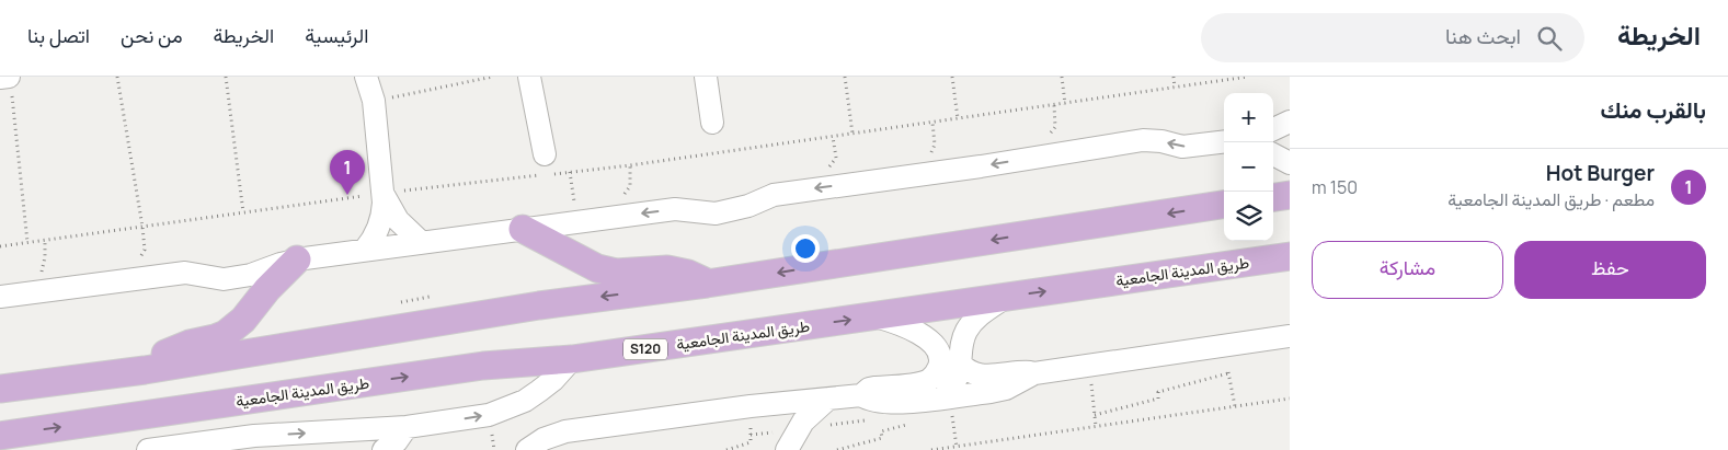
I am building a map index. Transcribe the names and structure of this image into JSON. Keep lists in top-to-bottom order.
{
  "streets": {
    "main road": ["طريق المدينة الجامعية", "S120"]
  },
  "page": {
    "header": "الخريطة",
    "search": "ابحث هنا",
    "nav": [
      "الرئيسية",
      "الخريطة",
      "من نحن",
      "اتصل بنا"
    ],
    "heading": "بالقرب منك",
    "map_buttons": ["+", "−"],
    "list": [
      {
        "mark": "1",
        "name": "Hot Burger",
        "note": "مطعم · طريق المدينة الجامعية",
        "value": "150 m"
      }
    ],
    "pins": "1",
    "buttons": ["حفظ", "مشاركة"]
  }
}
